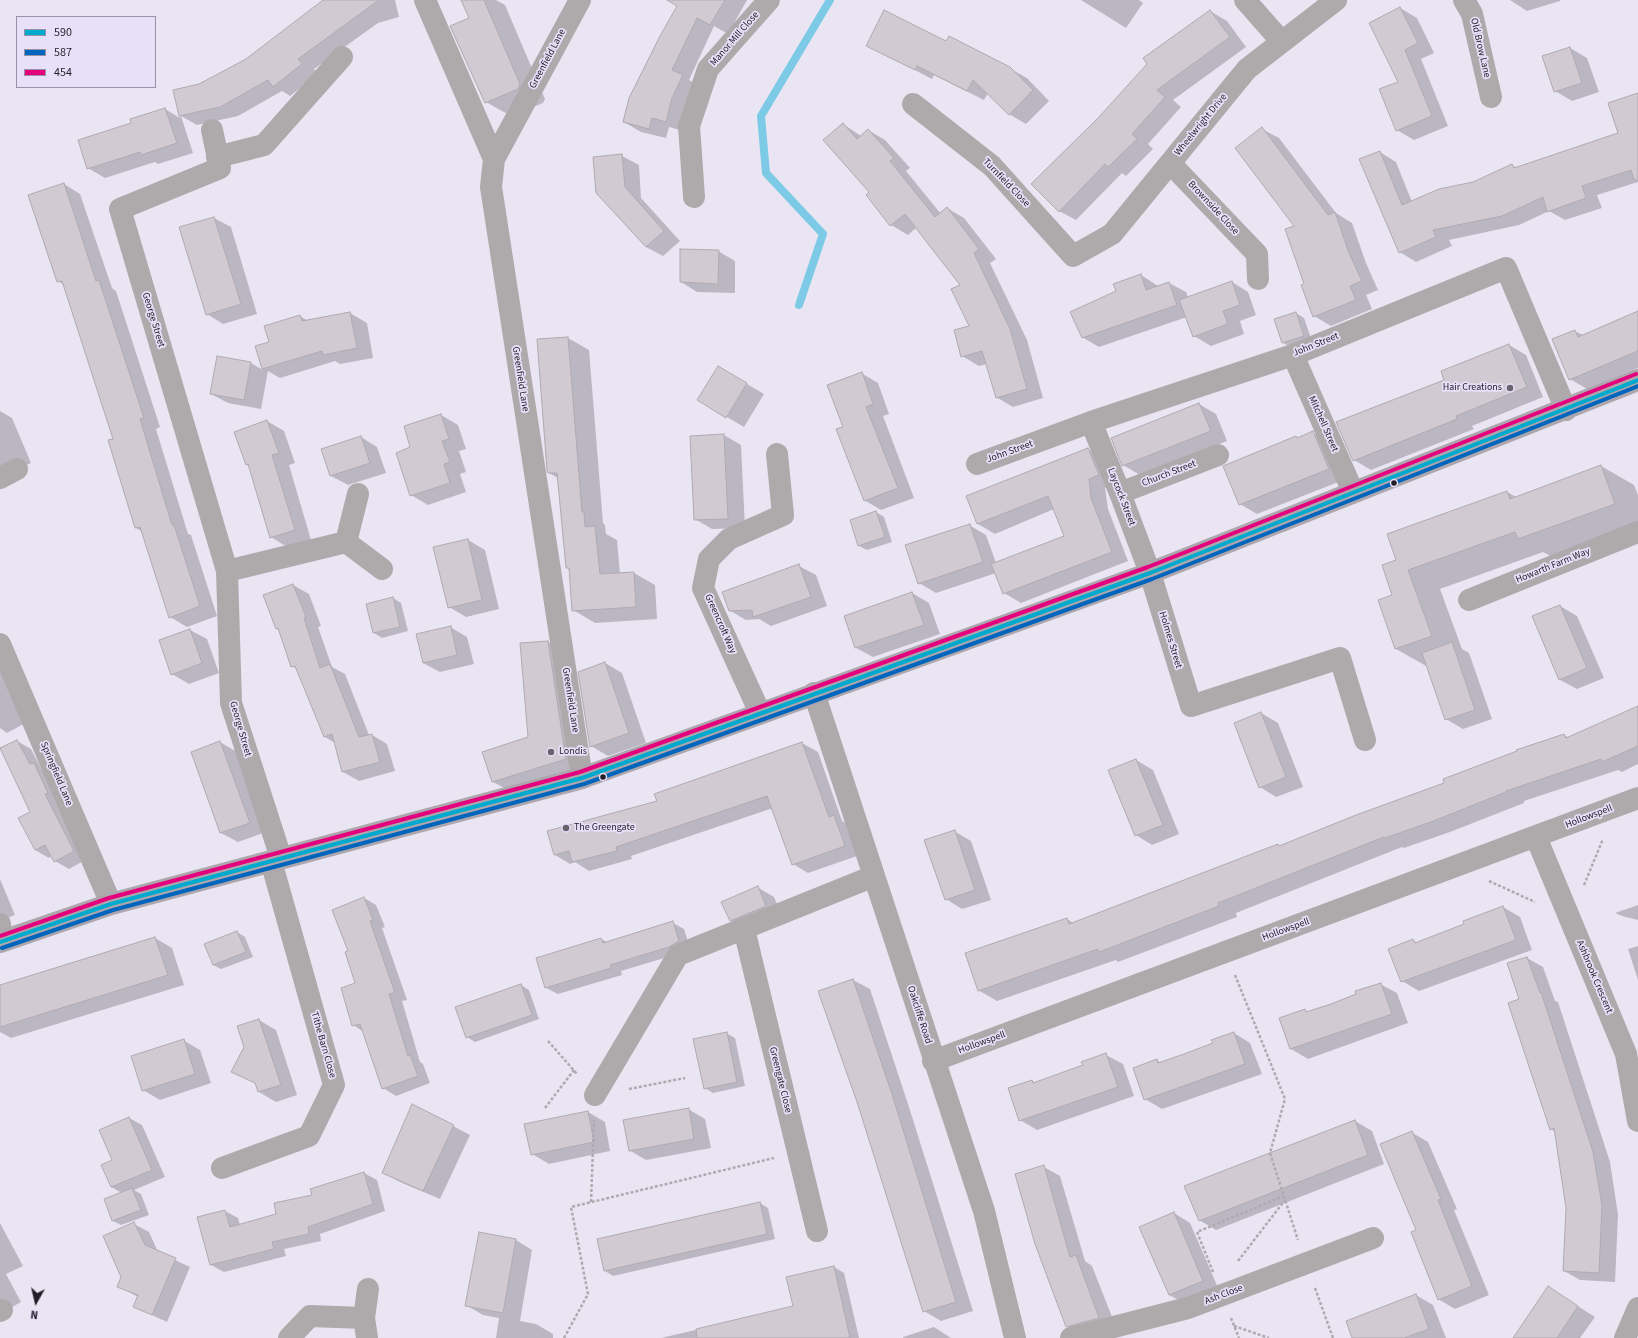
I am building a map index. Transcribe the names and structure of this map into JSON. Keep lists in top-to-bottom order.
{
  "streets": {
    "street": [
      "Manor Mill Close",
      "Old Brow Lane",
      "Greenfield Lane",
      "Wheelwright Drive",
      "Turnfield Close",
      "Brownside Close",
      "George Street",
      "John Street",
      "Mitchell Street",
      "Church Street",
      "Laycock Street",
      "Howarth Farm Way",
      "Greencroft Way",
      "Holmes Street",
      "Springfield Lane",
      "Hollowspell",
      "Ashbrook Crescent",
      "Oakcliffe Road",
      "Tithe Barn Close",
      "Greengate Close",
      "Ash Close"
    ]
  },
  "crossings": [
    ["Wheelwright Drive", "Turnfield Close"],
    ["Wheelwright Drive", "Brownside Close"],
    ["George Street", "Tithe Barn Close"],
    ["John Street", "Mitchell Street"],
    ["John Street", "Laycock Street"],
    ["Church Street", "Laycock Street"],
    ["Laycock Street", "Holmes Street"],
    ["Hollowspell", "Ashbrook Crescent"],
    ["Hollowspell", "Oakcliffe Road"]
  ],
  "places": ["Hair Creations", "Londis", "The Greengate"],
  "lines": ["transit line 454", "transit line 590", "transit line 587"],
  "legend": ["590", "587", "454"],
  "north": "bottom"
}
